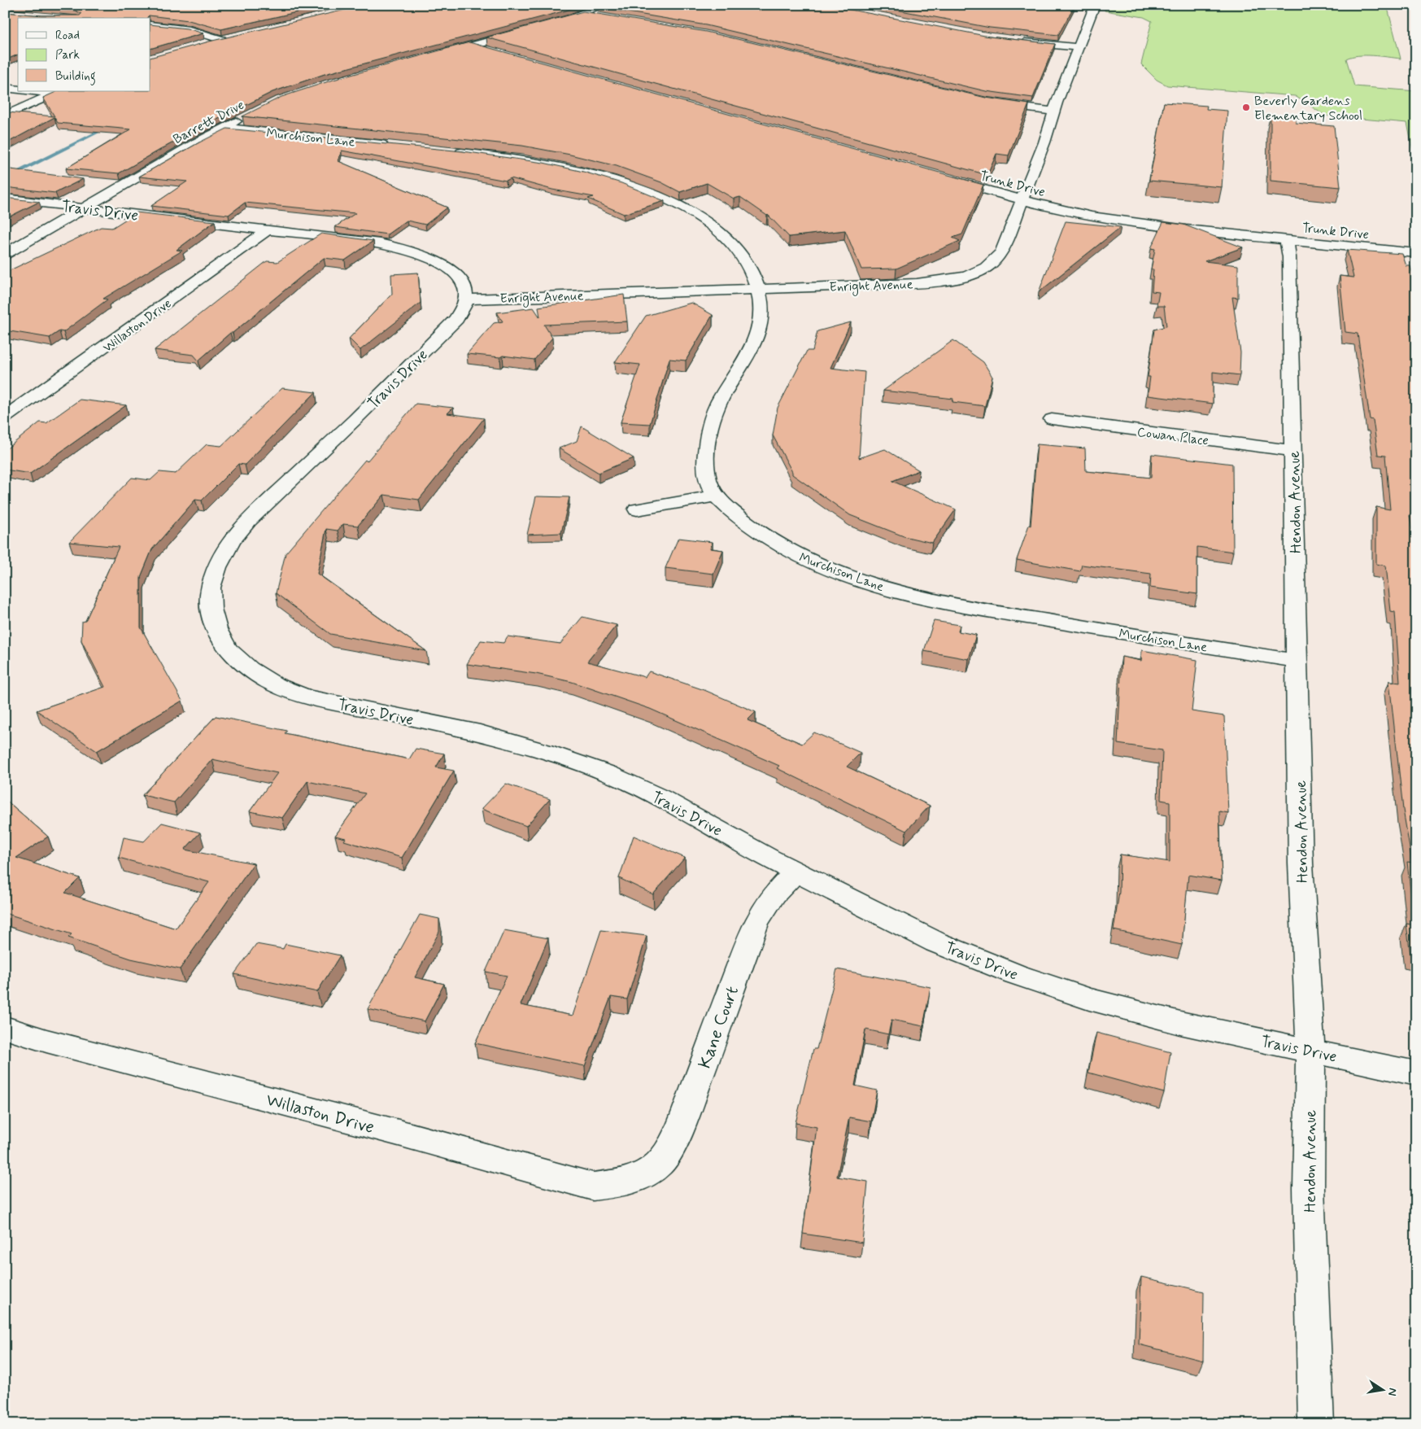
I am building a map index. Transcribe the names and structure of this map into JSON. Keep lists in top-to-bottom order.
{
  "streets": {
    "street": [
      "Barrett Drive",
      "Murchison Lane",
      "Trunk Drive",
      "Travis Drive",
      "Enright Avenue",
      "Willaston Drive",
      "Cowan Place",
      "Hendon Avenue",
      "Kane Court"
    ]
  },
  "crossings": [
    ["Barrett Drive", "Murchison Lane"],
    ["Barrett Drive", "Travis Drive"],
    ["Murchison Lane", "Enright Avenue"],
    ["Murchison Lane", "Hendon Avenue"],
    ["Trunk Drive", "Enright Avenue"],
    ["Trunk Drive", "Hendon Avenue"],
    ["Travis Drive", "Enright Avenue"],
    ["Travis Drive", "Willaston Drive"],
    ["Travis Drive", "Hendon Avenue"],
    ["Travis Drive", "Kane Court"],
    ["Willaston Drive", "Kane Court"],
    ["Cowan Place", "Hendon Avenue"]
  ],
  "places": ["Beverly Gardens Elementary School"],
  "legend": ["Road", "Park", "Building"],
  "north": "right"
}
